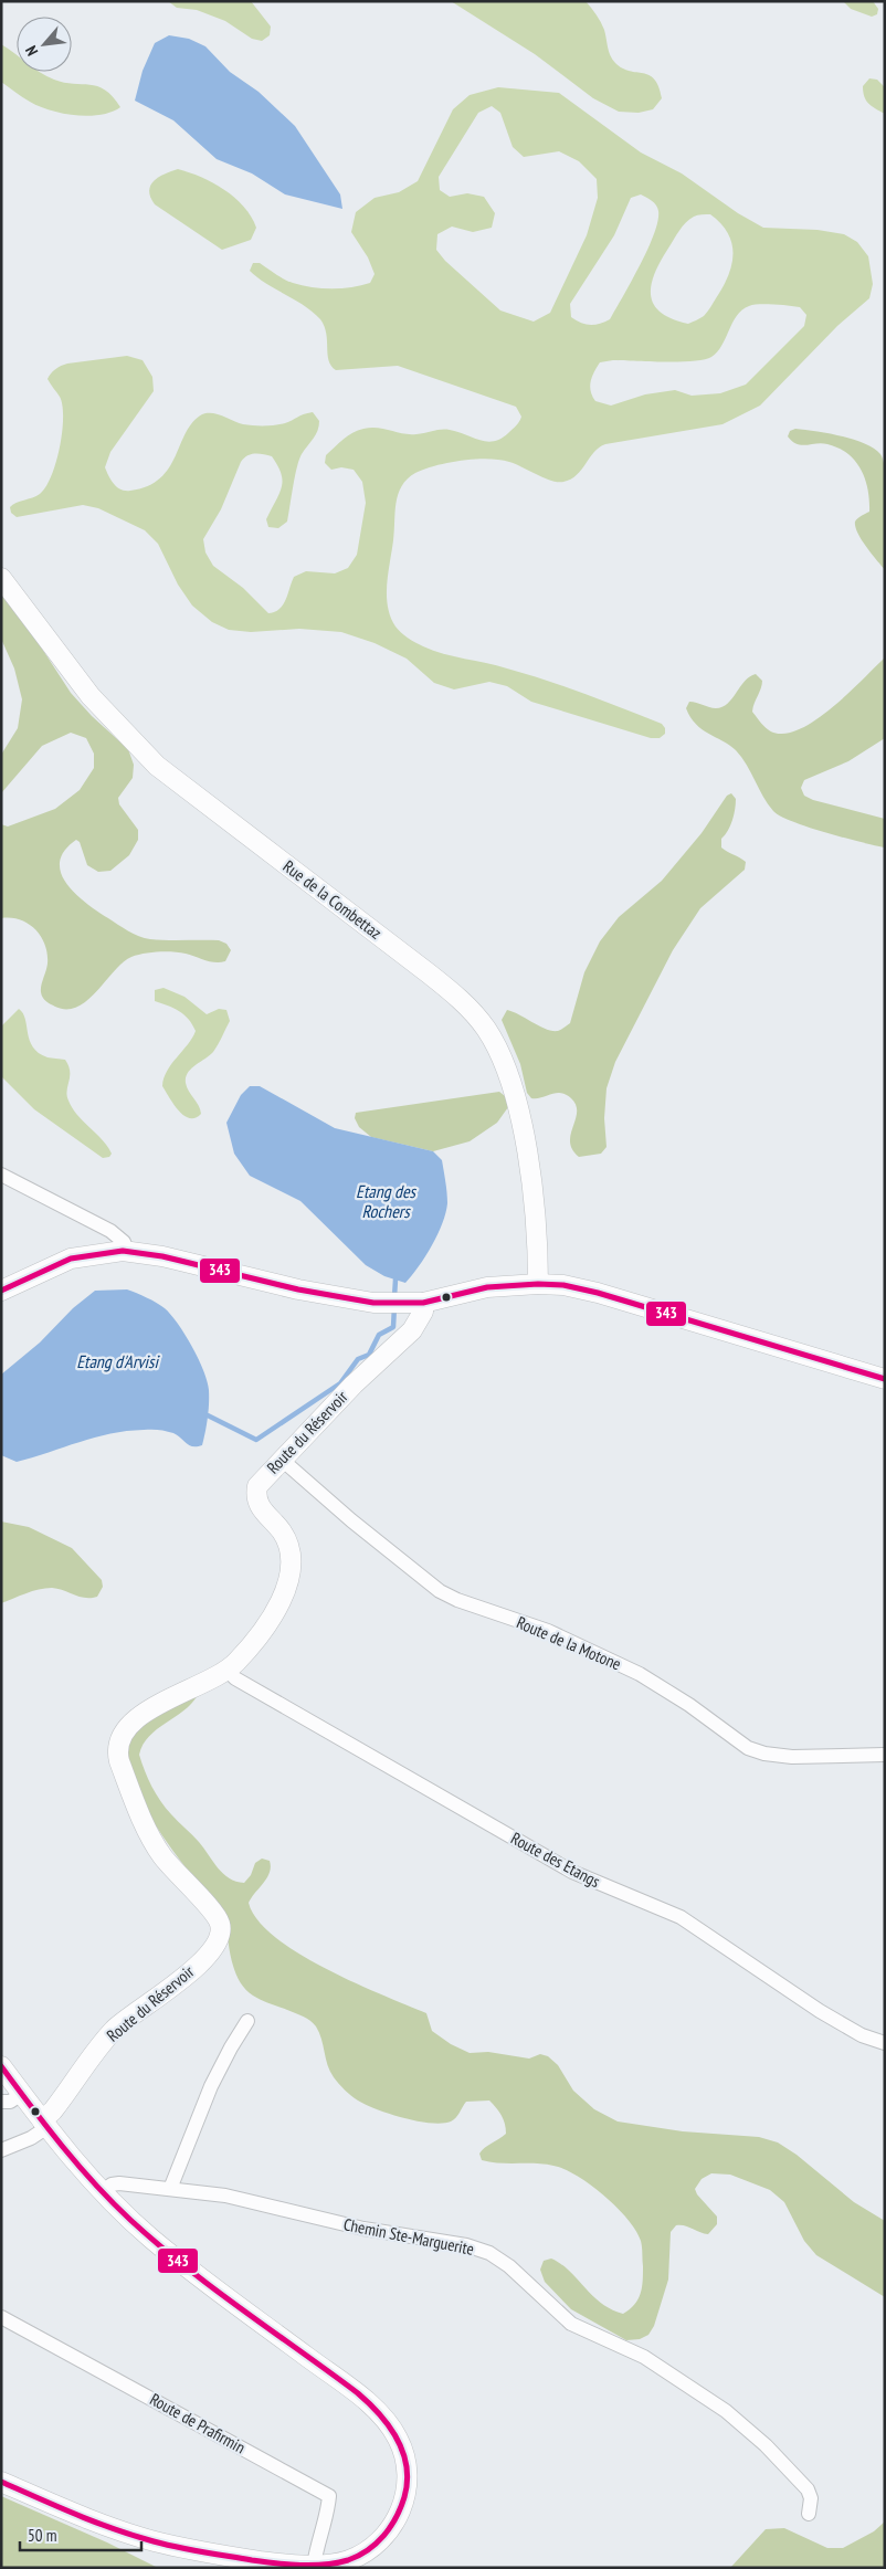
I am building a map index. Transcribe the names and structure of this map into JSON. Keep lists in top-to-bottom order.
{
  "streets": {
    "street": [
      "Rue de la Combettaz",
      "Route du Réservoir",
      "Route de la Motone",
      "Route des Etangs",
      "Chemin Ste-Marguerite",
      "Route de Prafirmin"
    ]
  },
  "crossings": [
    ["Route du Réservoir", "Route de la Motone"],
    ["Route du Réservoir", "Route des Etangs"]
  ],
  "water": ["Etang des Rochers", "Etang d'Arvisi"],
  "lines": ["transit line 343"],
  "scale_bar": "50 m",
  "north": "bottom left"
}
